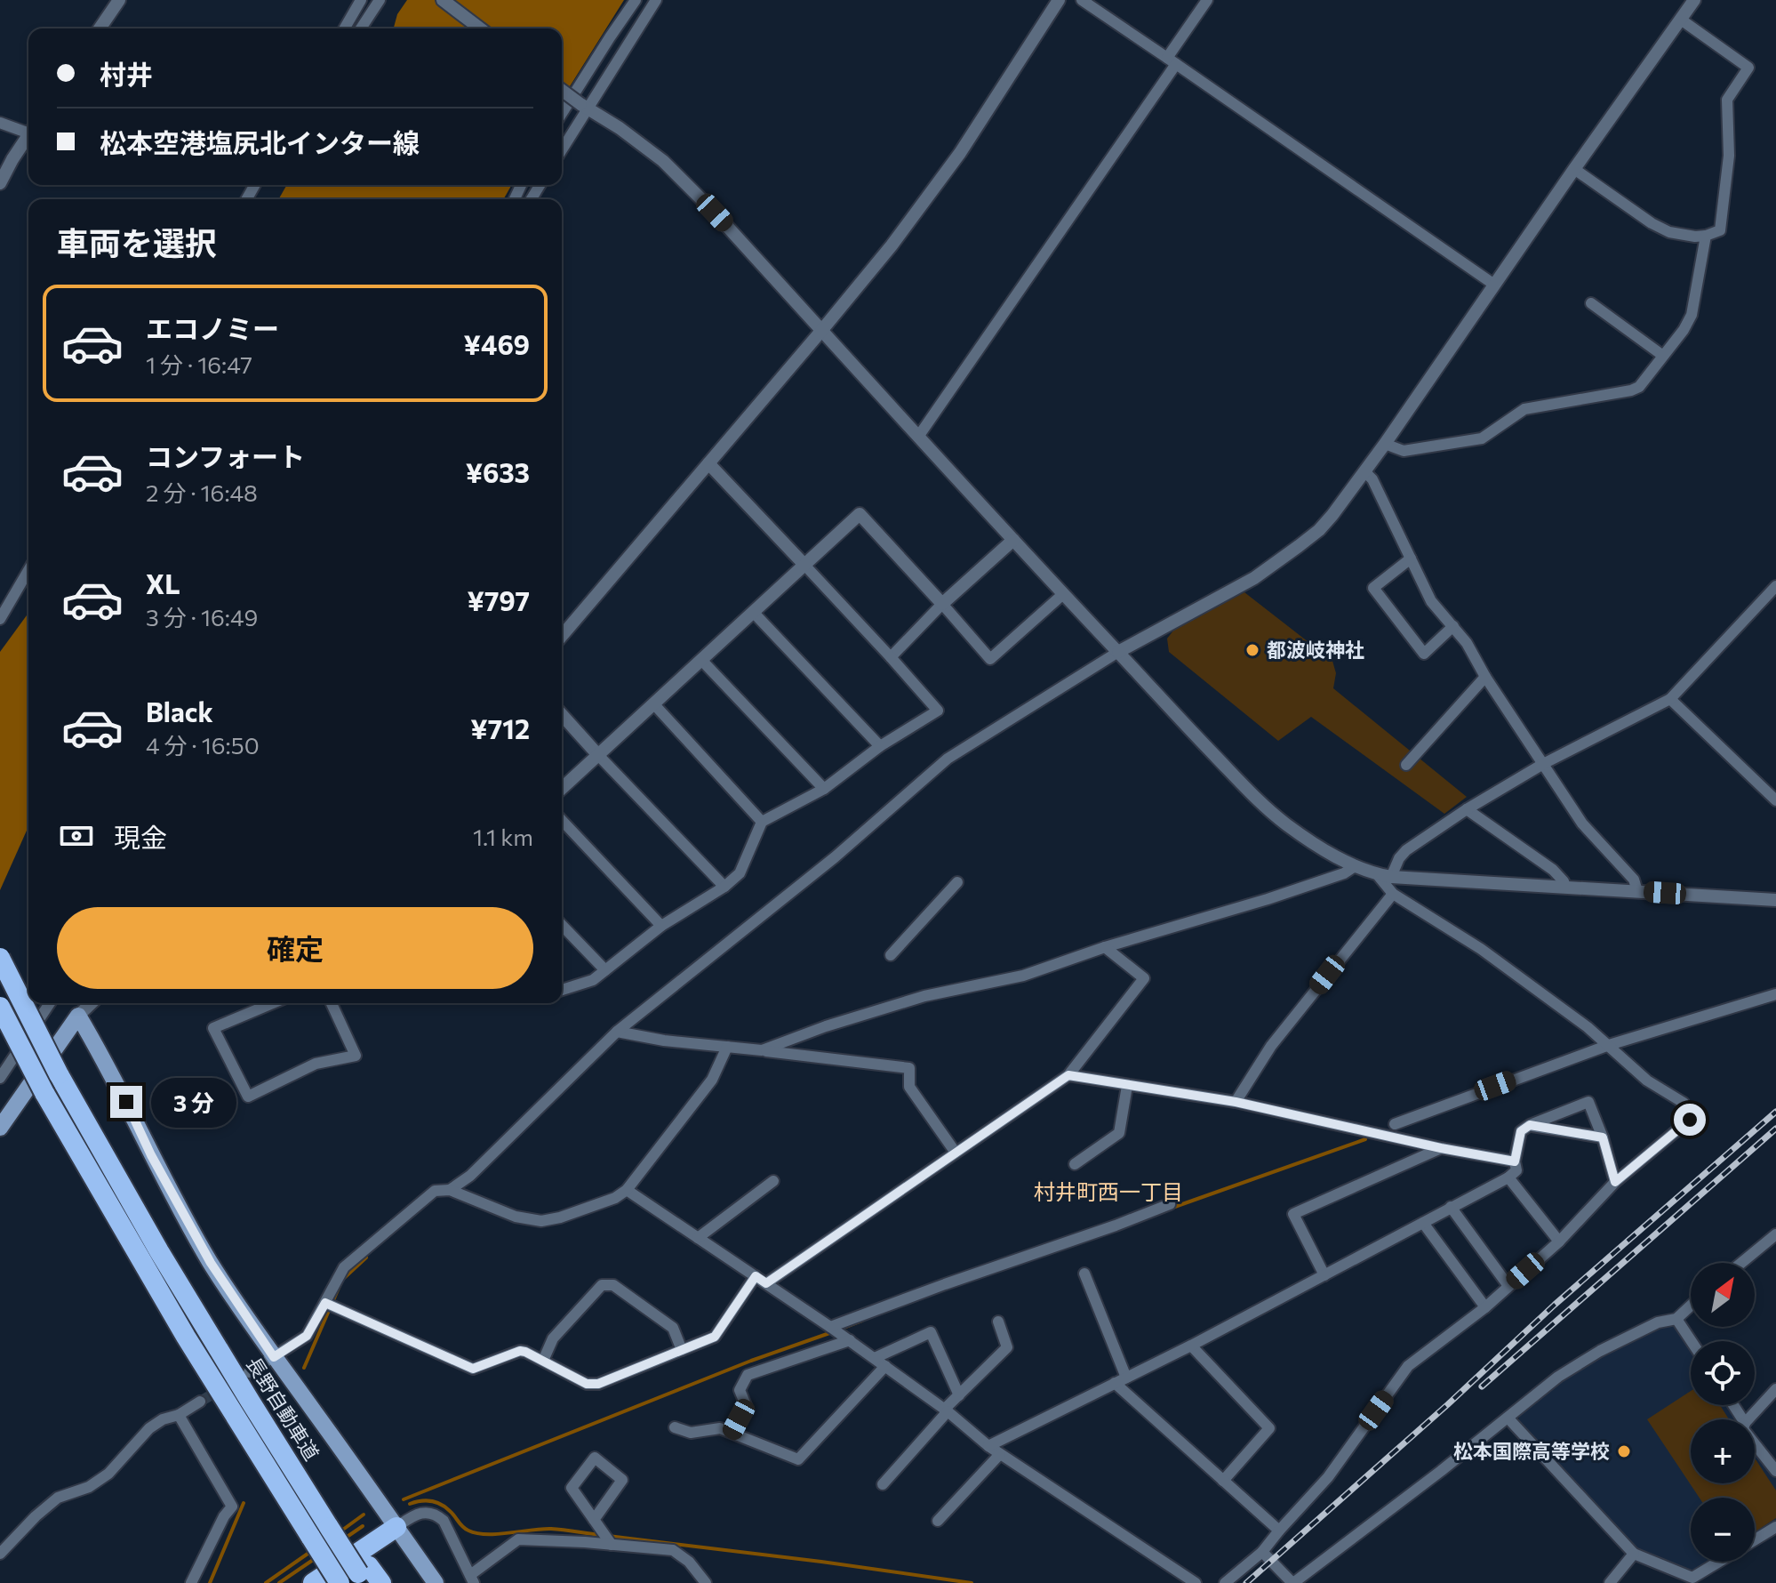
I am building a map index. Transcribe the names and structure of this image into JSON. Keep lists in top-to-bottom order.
{
  "streets": {
    "highway": ["長野自動車道"]
  },
  "districts": ["村井町西一丁目"],
  "places": ["都波岐神社", "松本国際高等学校"],
  "north": "top right",
  "page": {
    "banner": ["村井", "松本空港塩尻北インター線"],
    "heading": "車両を選択",
    "list": [
      {
        "name": "エコノミー",
        "note": "1 分 · 16:47",
        "value": "¥469"
      },
      {
        "name": "コンフォート",
        "note": "2 分 · 16:48",
        "value": "¥633"
      },
      {
        "name": "XL",
        "note": "3 分 · 16:49",
        "value": "¥797"
      },
      {
        "name": "Black",
        "note": "4 分 · 16:50",
        "value": "¥712"
      }
    ],
    "pay": ["現金", "1.1 km"],
    "buttons": "確定",
    "bubble": "3 分",
    "map_buttons": ["+", "−"]
  }
}
